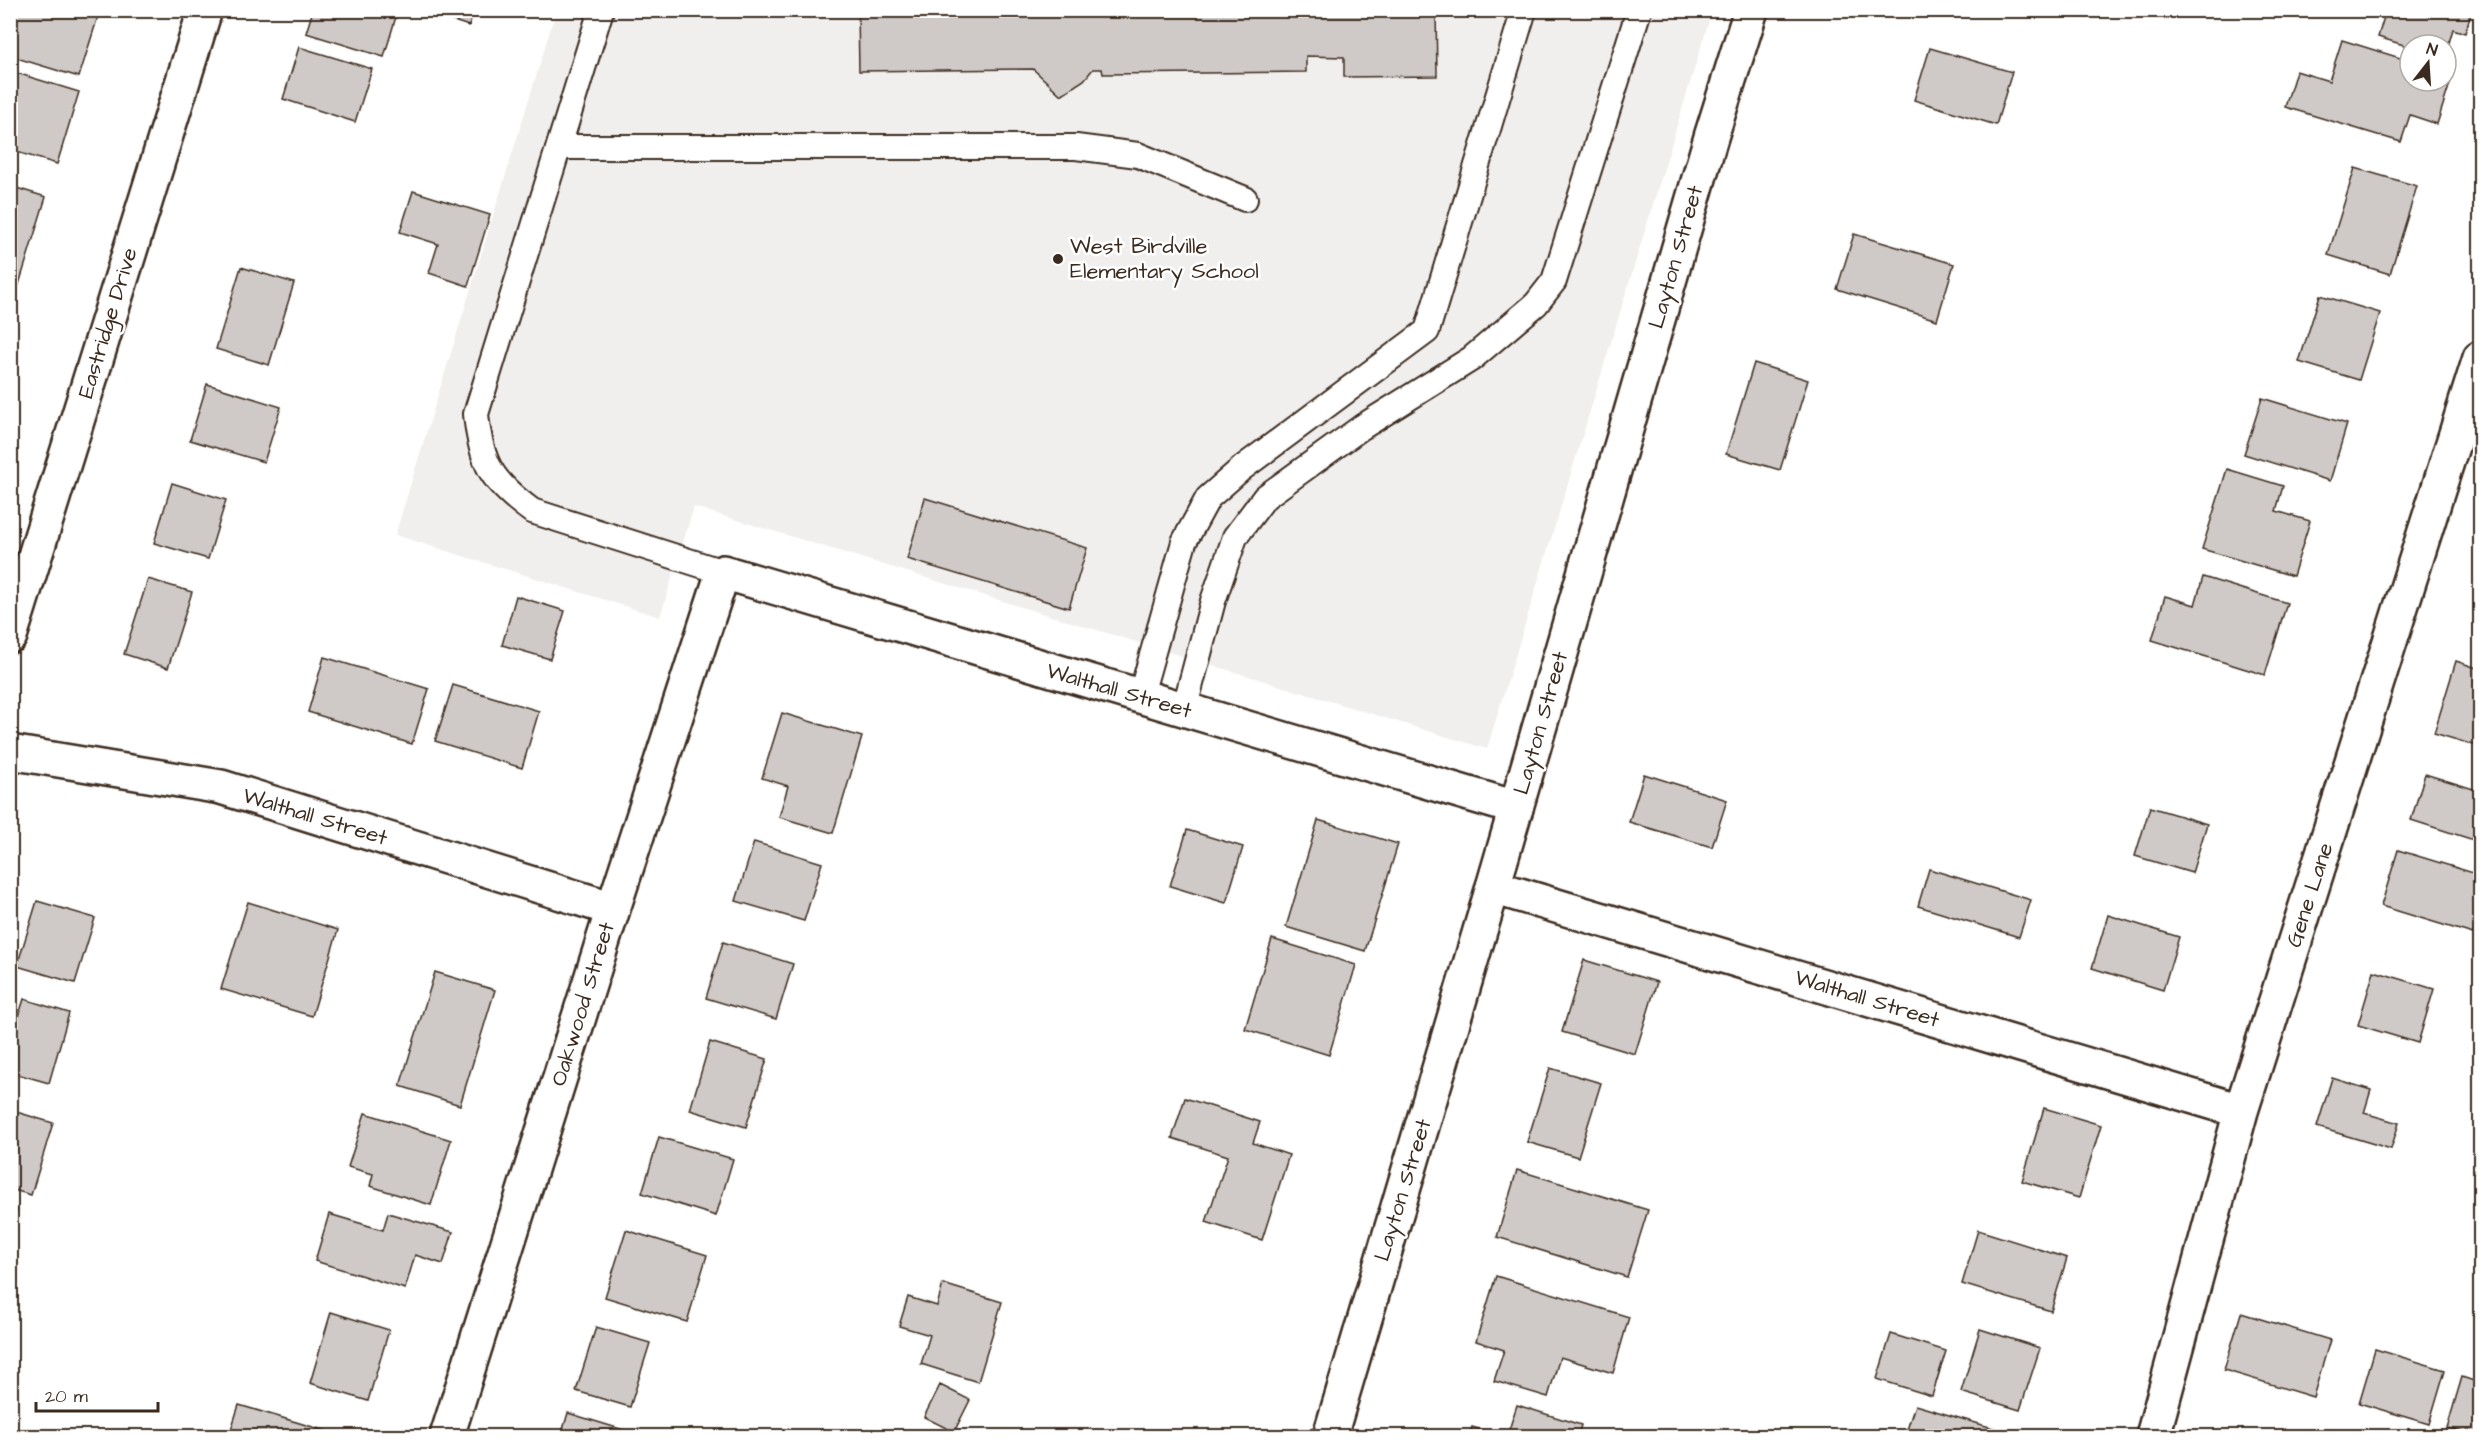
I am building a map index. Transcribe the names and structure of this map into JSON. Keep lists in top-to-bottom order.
{
  "streets": {
    "street": [
      "Layton Street",
      "Eastridge Drive",
      "Walthall Street",
      "Gene Lane",
      "Oakwood Street"
    ]
  },
  "crossings": [
    ["Layton Street", "Walthall Street"],
    ["Walthall Street", "Gene Lane"],
    ["Walthall Street", "Oakwood Street"]
  ],
  "places": ["West Birdville Elementary School"],
  "scale_bar": "20 m",
  "north": "top"
}
